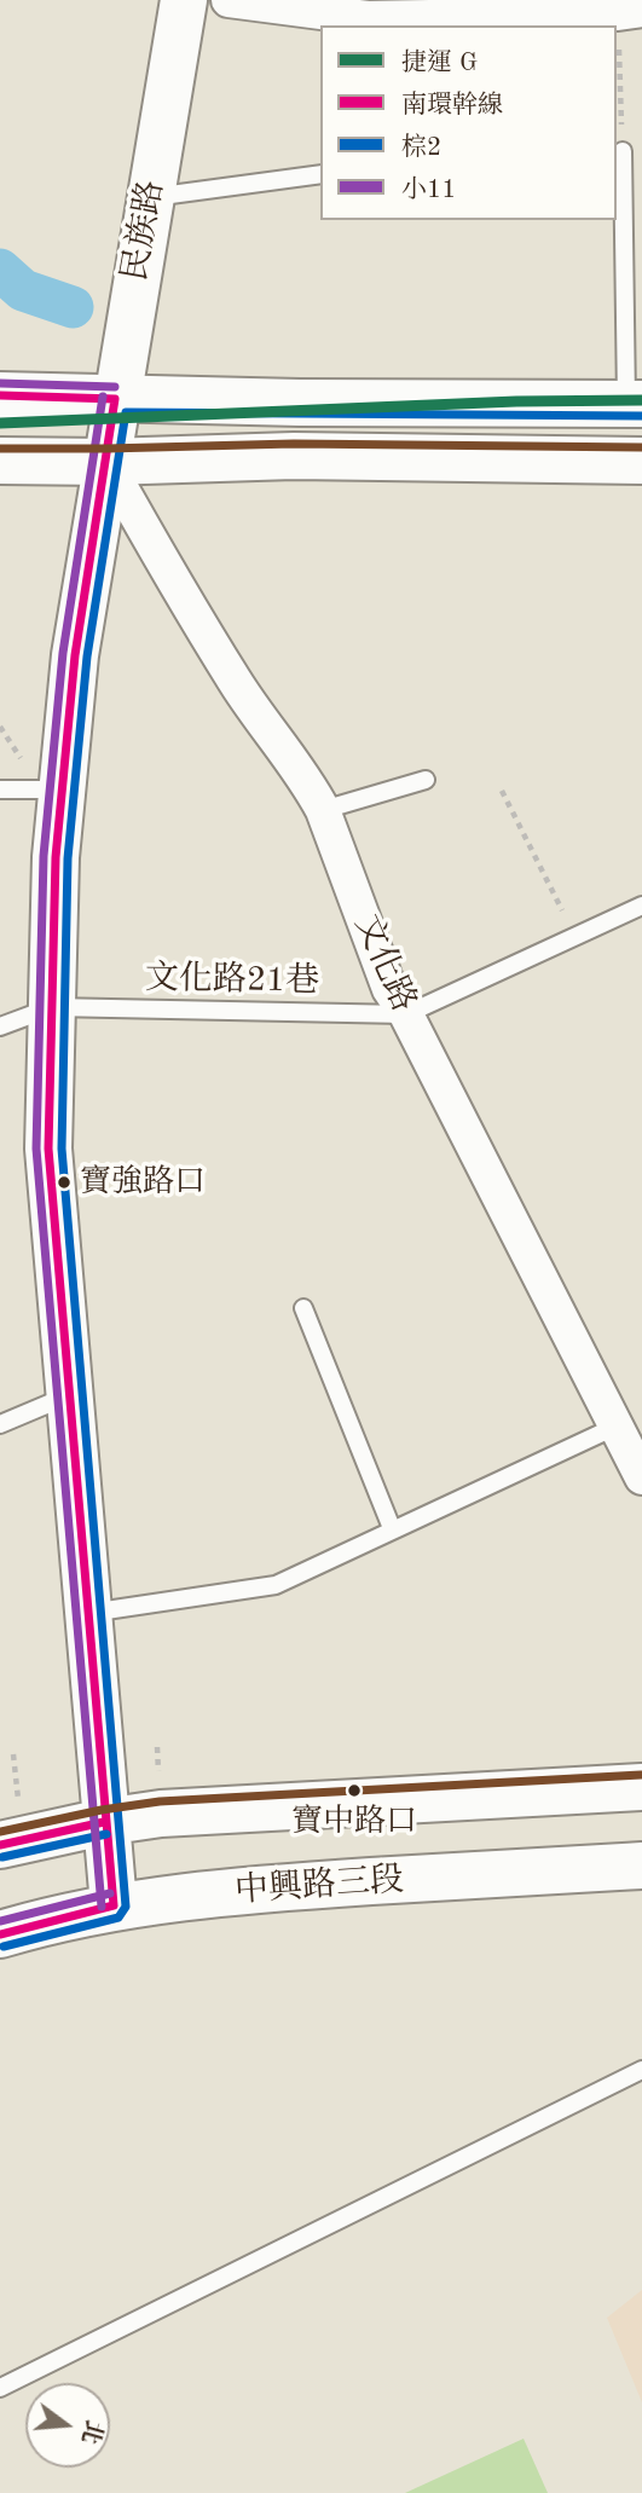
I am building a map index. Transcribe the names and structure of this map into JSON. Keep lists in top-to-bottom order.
{
  "streets": {
    "street": ["民族路", "文化路", "中興路三段"],
    "lane": ["文化路21巷"]
  },
  "crossings": [
    ["民族路", "文化路"],
    ["民族路", "文化路21巷"],
    ["民族路", "中興路三段"],
    ["文化路", "文化路21巷"]
  ],
  "places": ["寶強路口", "寶中路口"],
  "lines": [
    "transit line 小11",
    "transit line 南環幹線",
    "metro line G",
    "transit line 棕2"
  ],
  "legend": [
    "捷運 G",
    "南環幹線",
    "棕2",
    "小11"
  ],
  "north": "right"
}
